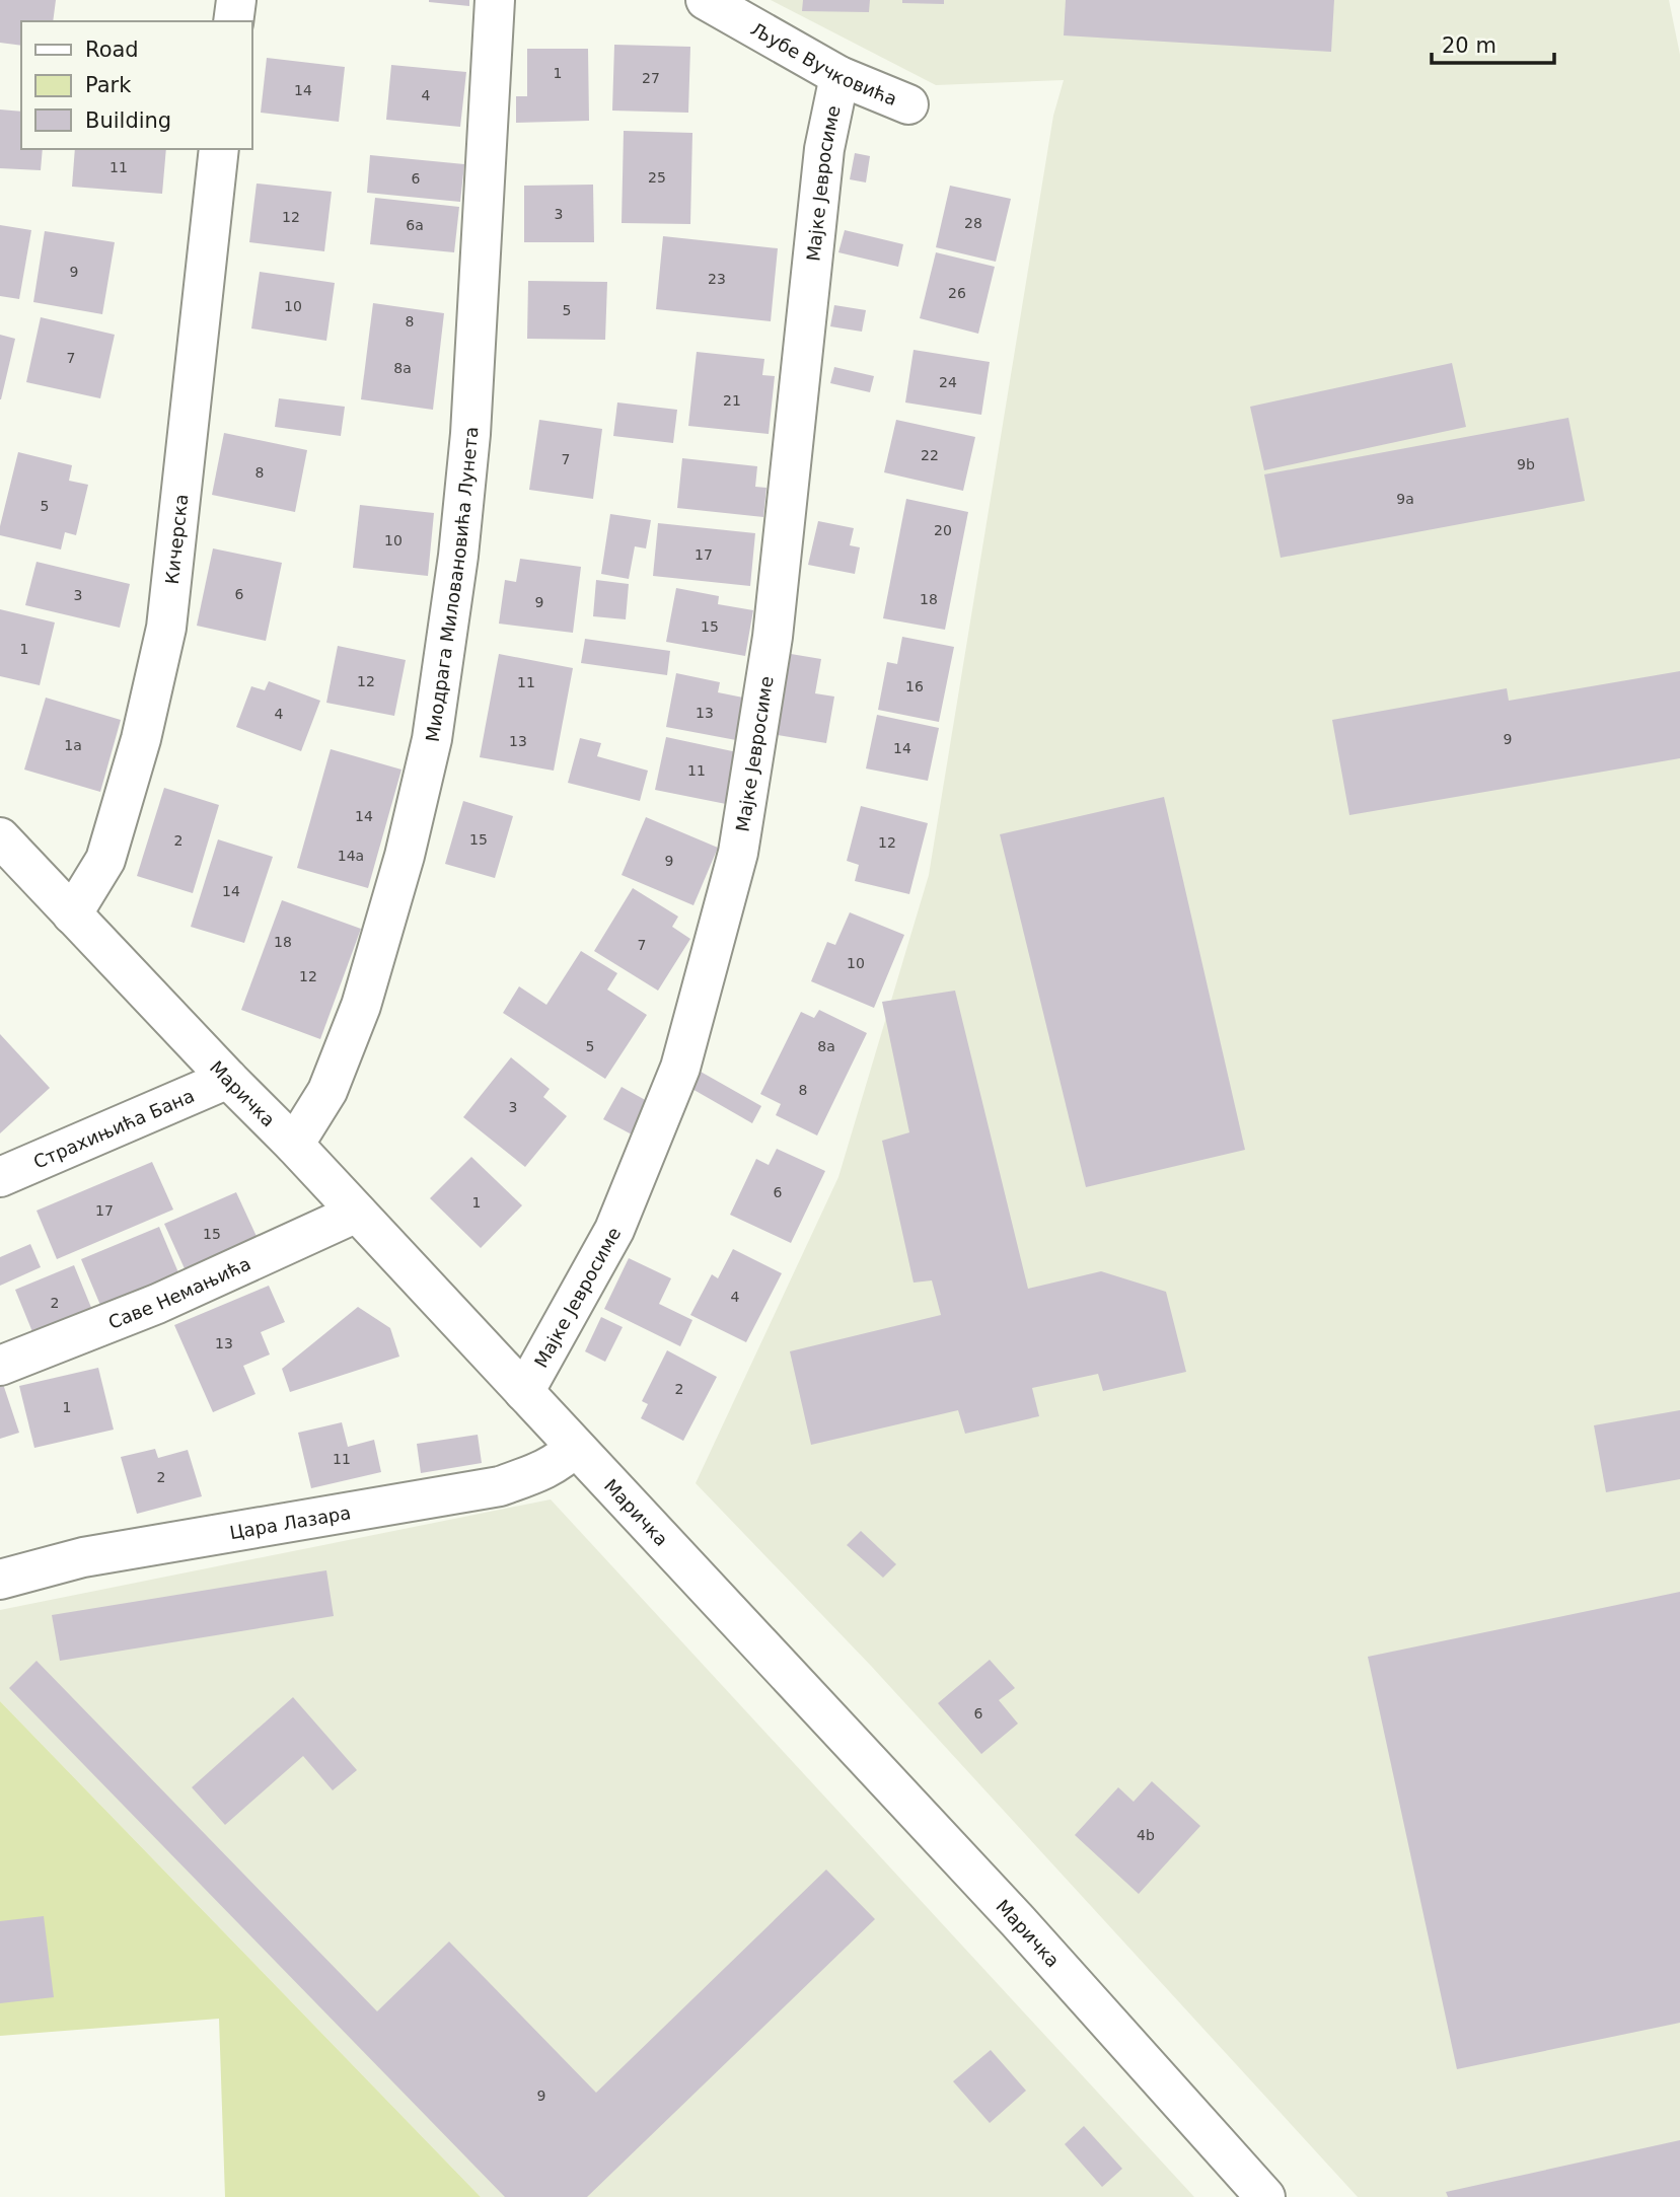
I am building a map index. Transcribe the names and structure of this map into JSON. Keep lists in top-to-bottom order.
{
  "streets": {
    "street": [
      "Љубе Вучковића",
      "Мајке Јевросиме",
      "Кичерска",
      "Миодрага Миловановића Лунета",
      "Маричка",
      "Страхињића Бана",
      "Саве Немањића",
      "Цара Лазара"
    ]
  },
  "crossings": [
    ["Љубе Вучковића", "Мајке Јевросиме"],
    ["Мајке Јевросиме", "Маричка"],
    ["Кичерска", "Маричка"],
    ["Миодрага Миловановића Лунета", "Маричка"],
    ["Маричка", "Страхињића Бана"],
    ["Маричка", "Саве Немањића"],
    ["Маричка", "Цара Лазара"]
  ],
  "house_numbers": [
    "1",
    "27",
    "14",
    "4",
    "11",
    "25",
    "6",
    "3",
    "12",
    "28",
    "6a",
    "9",
    "23",
    "26",
    "10",
    "5",
    "8",
    "7",
    "8a",
    "24",
    "21",
    "22",
    "7",
    "9b",
    "8",
    "9a",
    "5",
    "20",
    "10",
    "17",
    "6",
    "3",
    "18",
    "9",
    "15",
    "1",
    "12",
    "11",
    "16",
    "13",
    "4",
    "9",
    "13",
    "1a",
    "14",
    "11",
    "14",
    "15",
    "2",
    "12",
    "14a",
    "9",
    "14",
    "18",
    "7",
    "10",
    "12",
    "5",
    "8a",
    "8",
    "3",
    "6",
    "1",
    "17",
    "15",
    "4",
    "2",
    "13",
    "2",
    "1",
    "11",
    "2",
    "6",
    "4b",
    "9"
  ],
  "legend": ["Road", "Park", "Building"],
  "scale_bar": "20 m"
}
